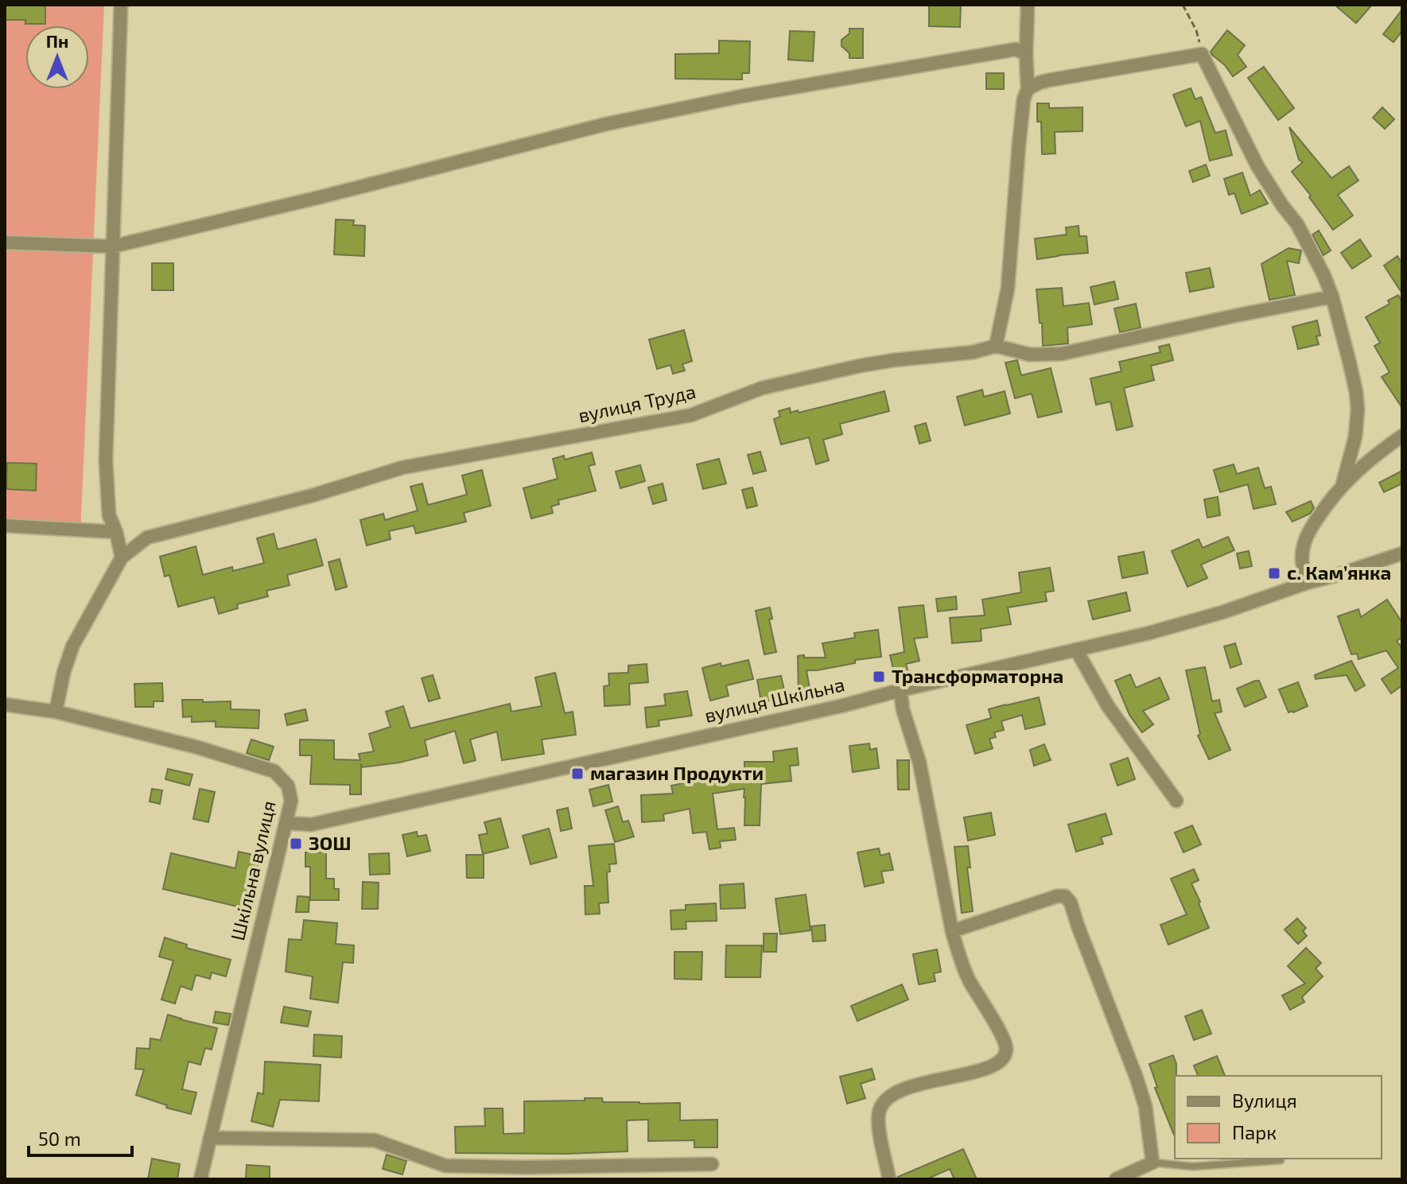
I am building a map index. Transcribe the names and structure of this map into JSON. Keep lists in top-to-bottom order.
{
  "streets": {
    "street": ["вулиця Труда", "вулиця Шкільна", "Шкільна вулиця"]
  },
  "crossings": [
    ["вулиця Труда", "Шкільна вулиця"],
    ["вулиця Шкільна", "Шкільна вулиця"]
  ],
  "places": {
    "transit": [
      "с. Кам’янка",
      "Трансформаторна",
      "магазин Продукти",
      "ЗОШ"
    ]
  },
  "legend": ["Вулиця", "Парк"],
  "scale_bar": "50 m",
  "north": "top"
}
